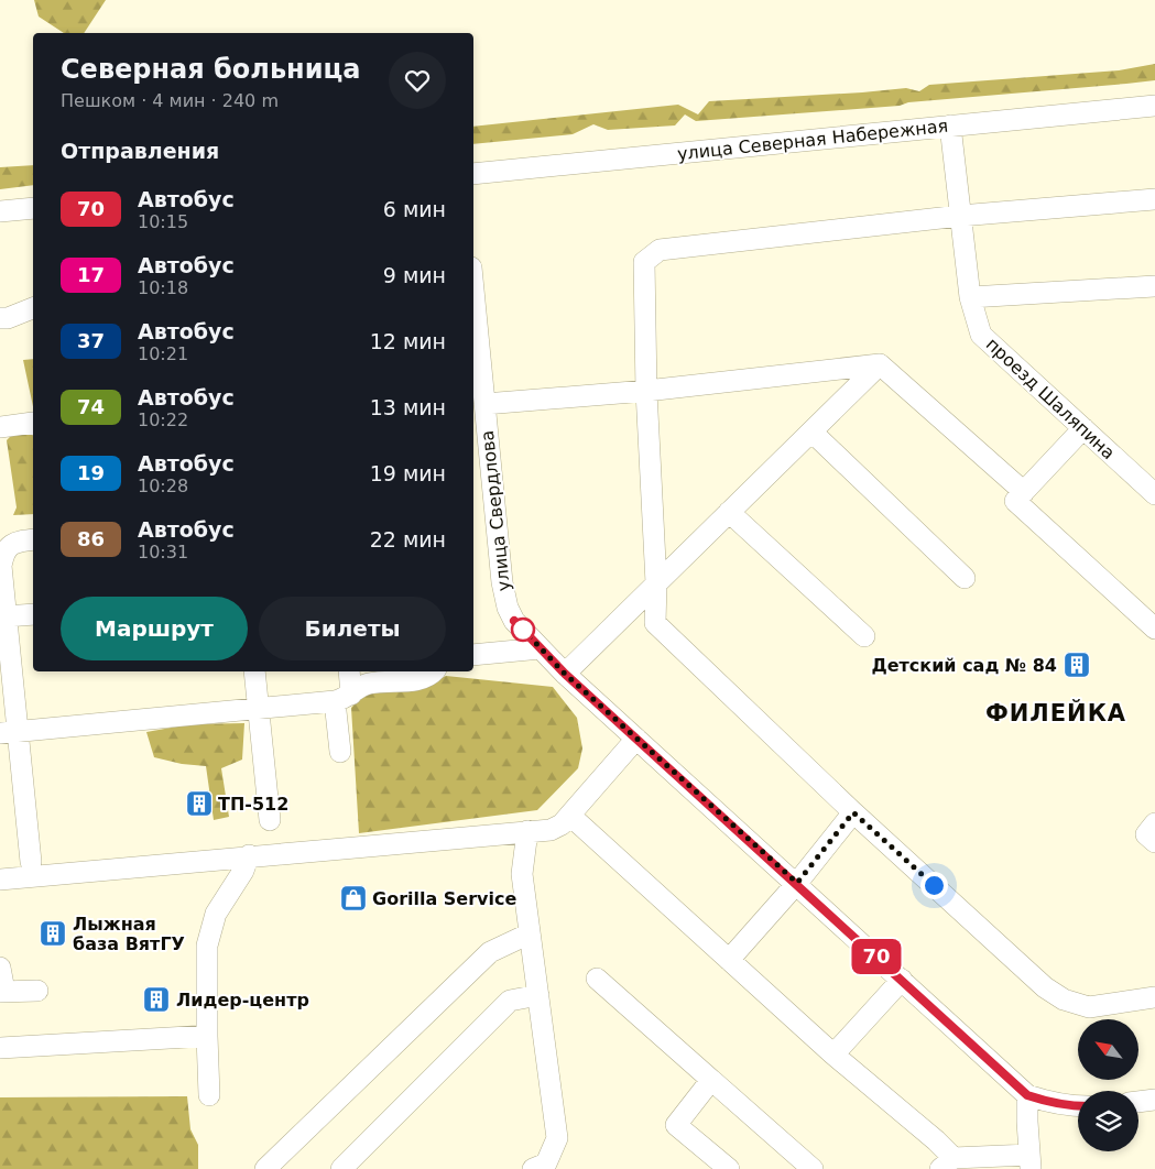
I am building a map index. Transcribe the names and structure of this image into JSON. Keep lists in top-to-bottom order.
{
  "streets": {
    "street": ["улица Северная Набережная", "проезд Шаляпина", "улица Свердлова"]
  },
  "crossings": [
    ["улица Северная Набережная", "проезд Шаляпина"]
  ],
  "districts": ["ФИЛЕЙКА"],
  "places": {
    "building": [
      "Детский сад № 84",
      "ТП-512",
      "Лыжная база ВятГУ",
      "Лидер-центр"
    ],
    "shop": ["Gorilla Service"]
  },
  "lines": ["bus line 70"],
  "north": "top left",
  "page": {
    "on_map": "70",
    "heading": [
      ["Северная больница", "Пешком · 4 мин · 240 m"],
      "Отправления"
    ],
    "list": [
      {
        "mark": "70",
        "name": "Автобус",
        "note": "10:15",
        "value": "6 мин"
      },
      {
        "mark": "17",
        "name": "Автобус",
        "note": "10:18",
        "value": "9 мин"
      },
      {
        "mark": "37",
        "name": "Автобус",
        "note": "10:21",
        "value": "12 мин"
      },
      {
        "mark": "74",
        "name": "Автобус",
        "note": "10:22",
        "value": "13 мин"
      },
      {
        "mark": "19",
        "name": "Автобус",
        "note": "10:28",
        "value": "19 мин"
      },
      {
        "mark": "86",
        "name": "Автобус",
        "note": "10:31",
        "value": "22 мин"
      }
    ],
    "buttons": ["Маршрут", "Билеты"]
  }
}
